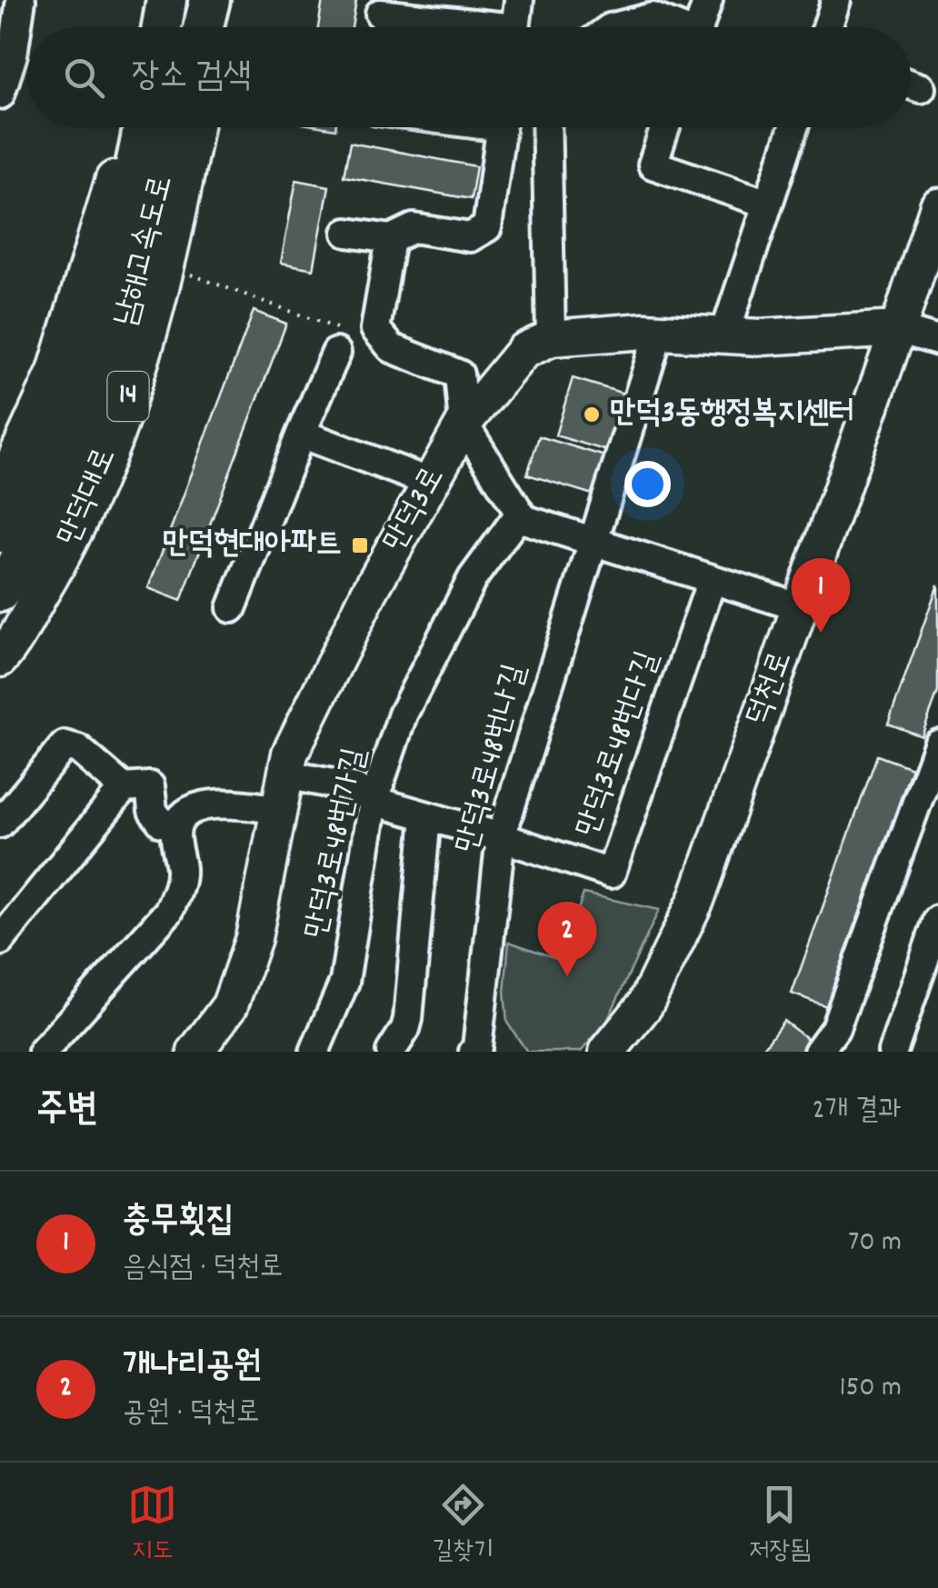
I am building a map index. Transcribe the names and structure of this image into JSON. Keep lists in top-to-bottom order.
{
  "streets": {
    "highway": ["남해고속도로"],
    "main road": [
      "14",
      "만덕대로",
      "만덕3로",
      "덕천로"
    ],
    "street": ["만덕3로48번다길", "만덕3로48번나길", "만덕3로48번가길"]
  },
  "crossings": [
    ["만덕3로48번다길", "만덕3로48번나길"]
  ],
  "places": {
    "other": ["만덕3동행정복지센터"],
    "transit": ["만덕현대아파트"]
  },
  "page": {
    "search": "장소 검색",
    "pins": ["1", "2"],
    "heading": ["주변", "2개 결과"],
    "list": [
      {
        "mark": "1",
        "name": "충무횟집",
        "note": "음식점 · 덕천로",
        "value": "70 m"
      },
      {
        "mark": "2",
        "name": "개나리공원",
        "note": "공원 · 덕천로",
        "value": "150 m"
      }
    ],
    "nav": ["지도", "길찾기", "저장됨"]
  }
}
